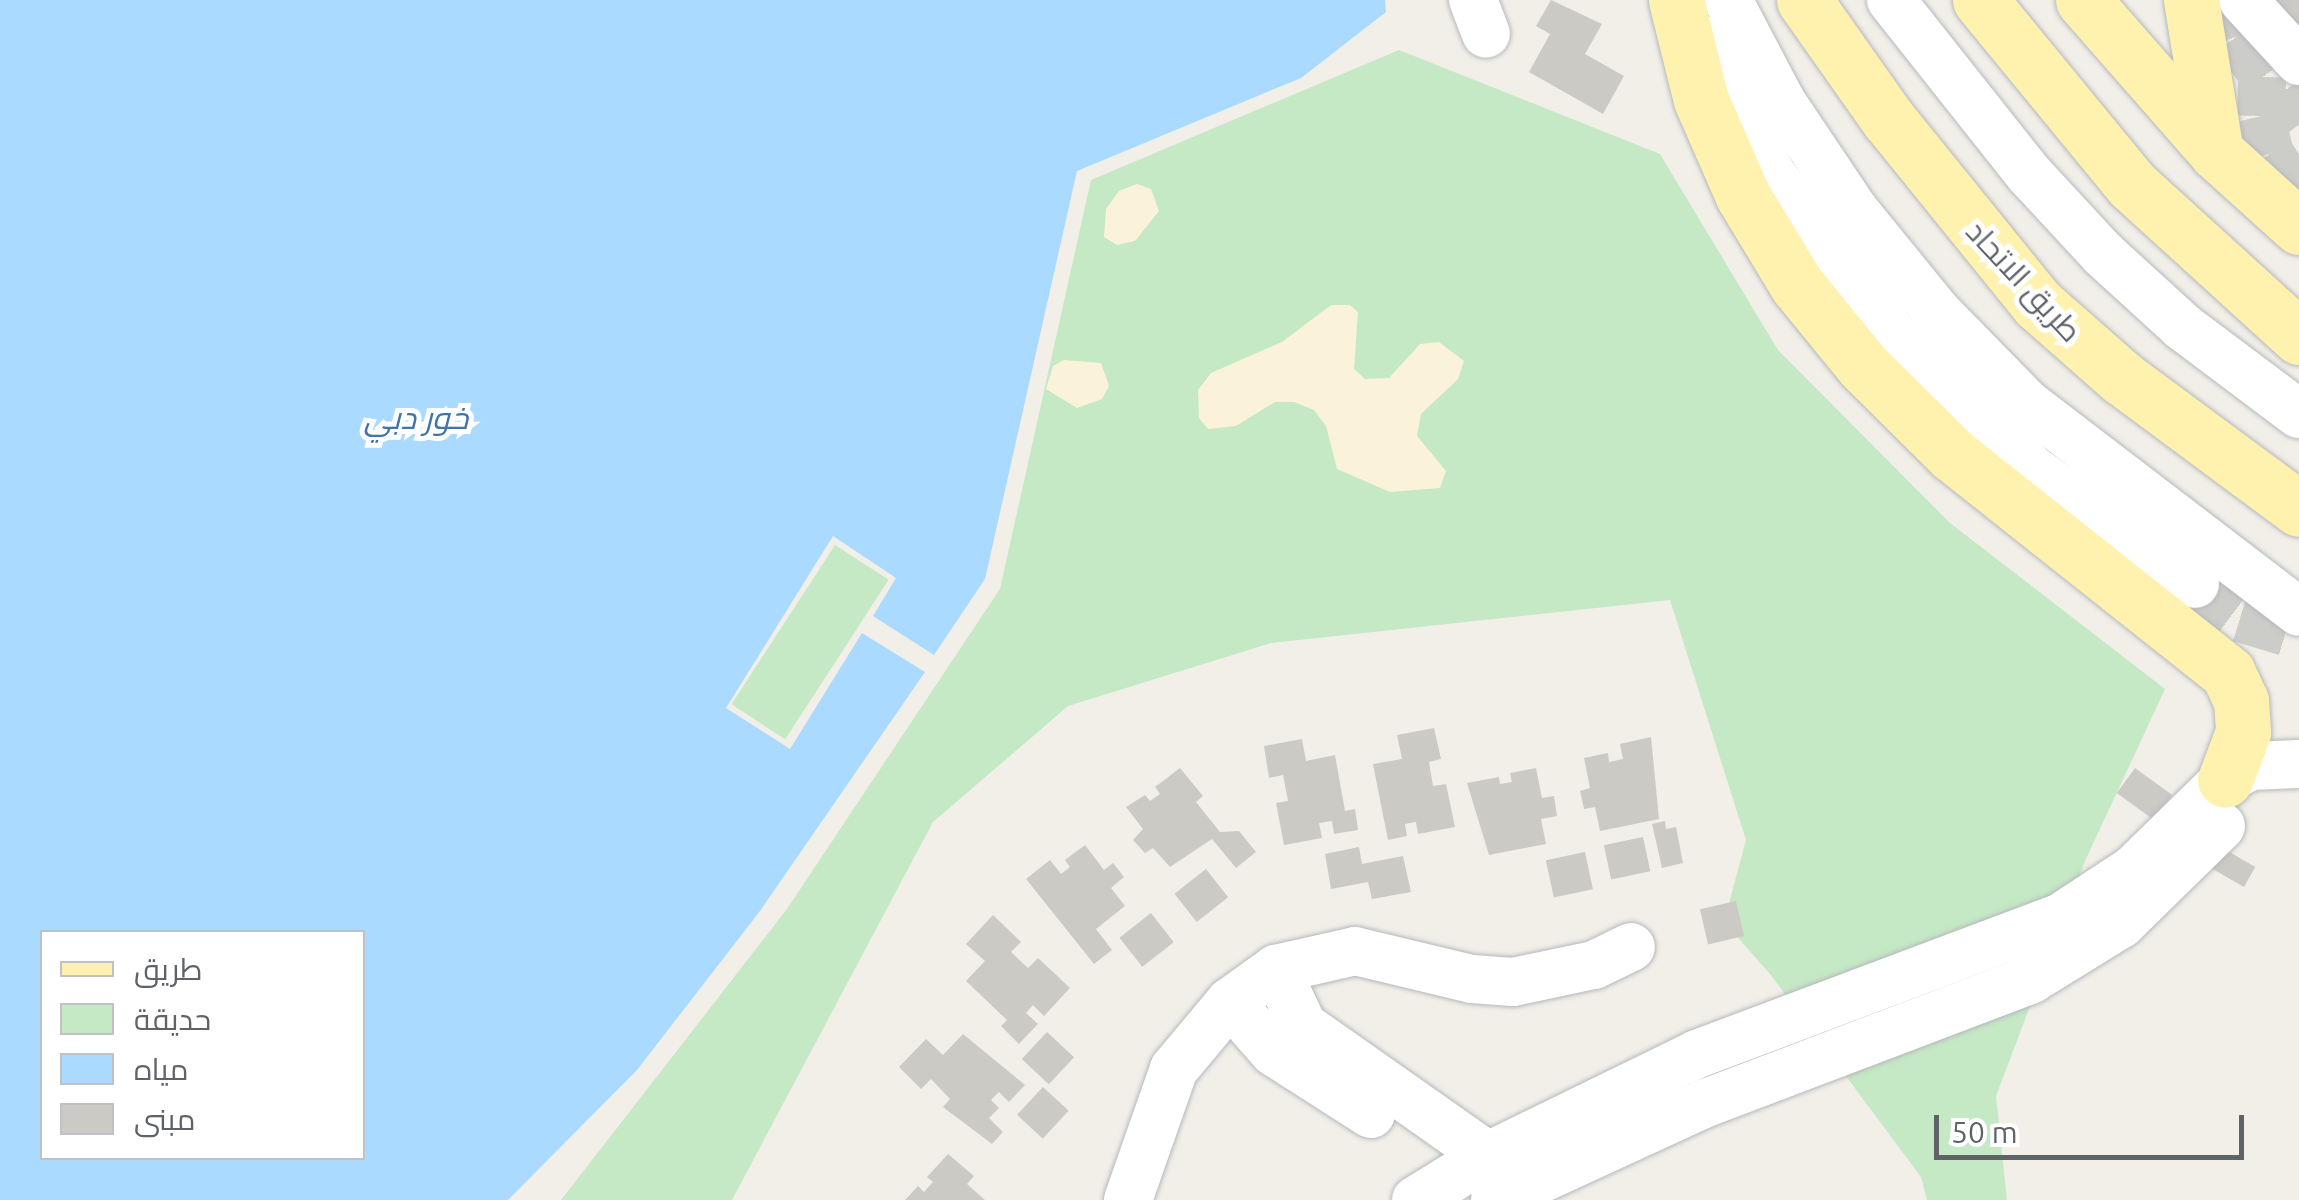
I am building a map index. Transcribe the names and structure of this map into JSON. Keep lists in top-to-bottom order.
{
  "streets": {
    "main road": ["طريق الاتحاد"]
  },
  "water": ["خور دبي"],
  "legend": [
    "طريق",
    "حديقة",
    "مياه",
    "مبنى"
  ],
  "scale_bar": "50 m"
}
